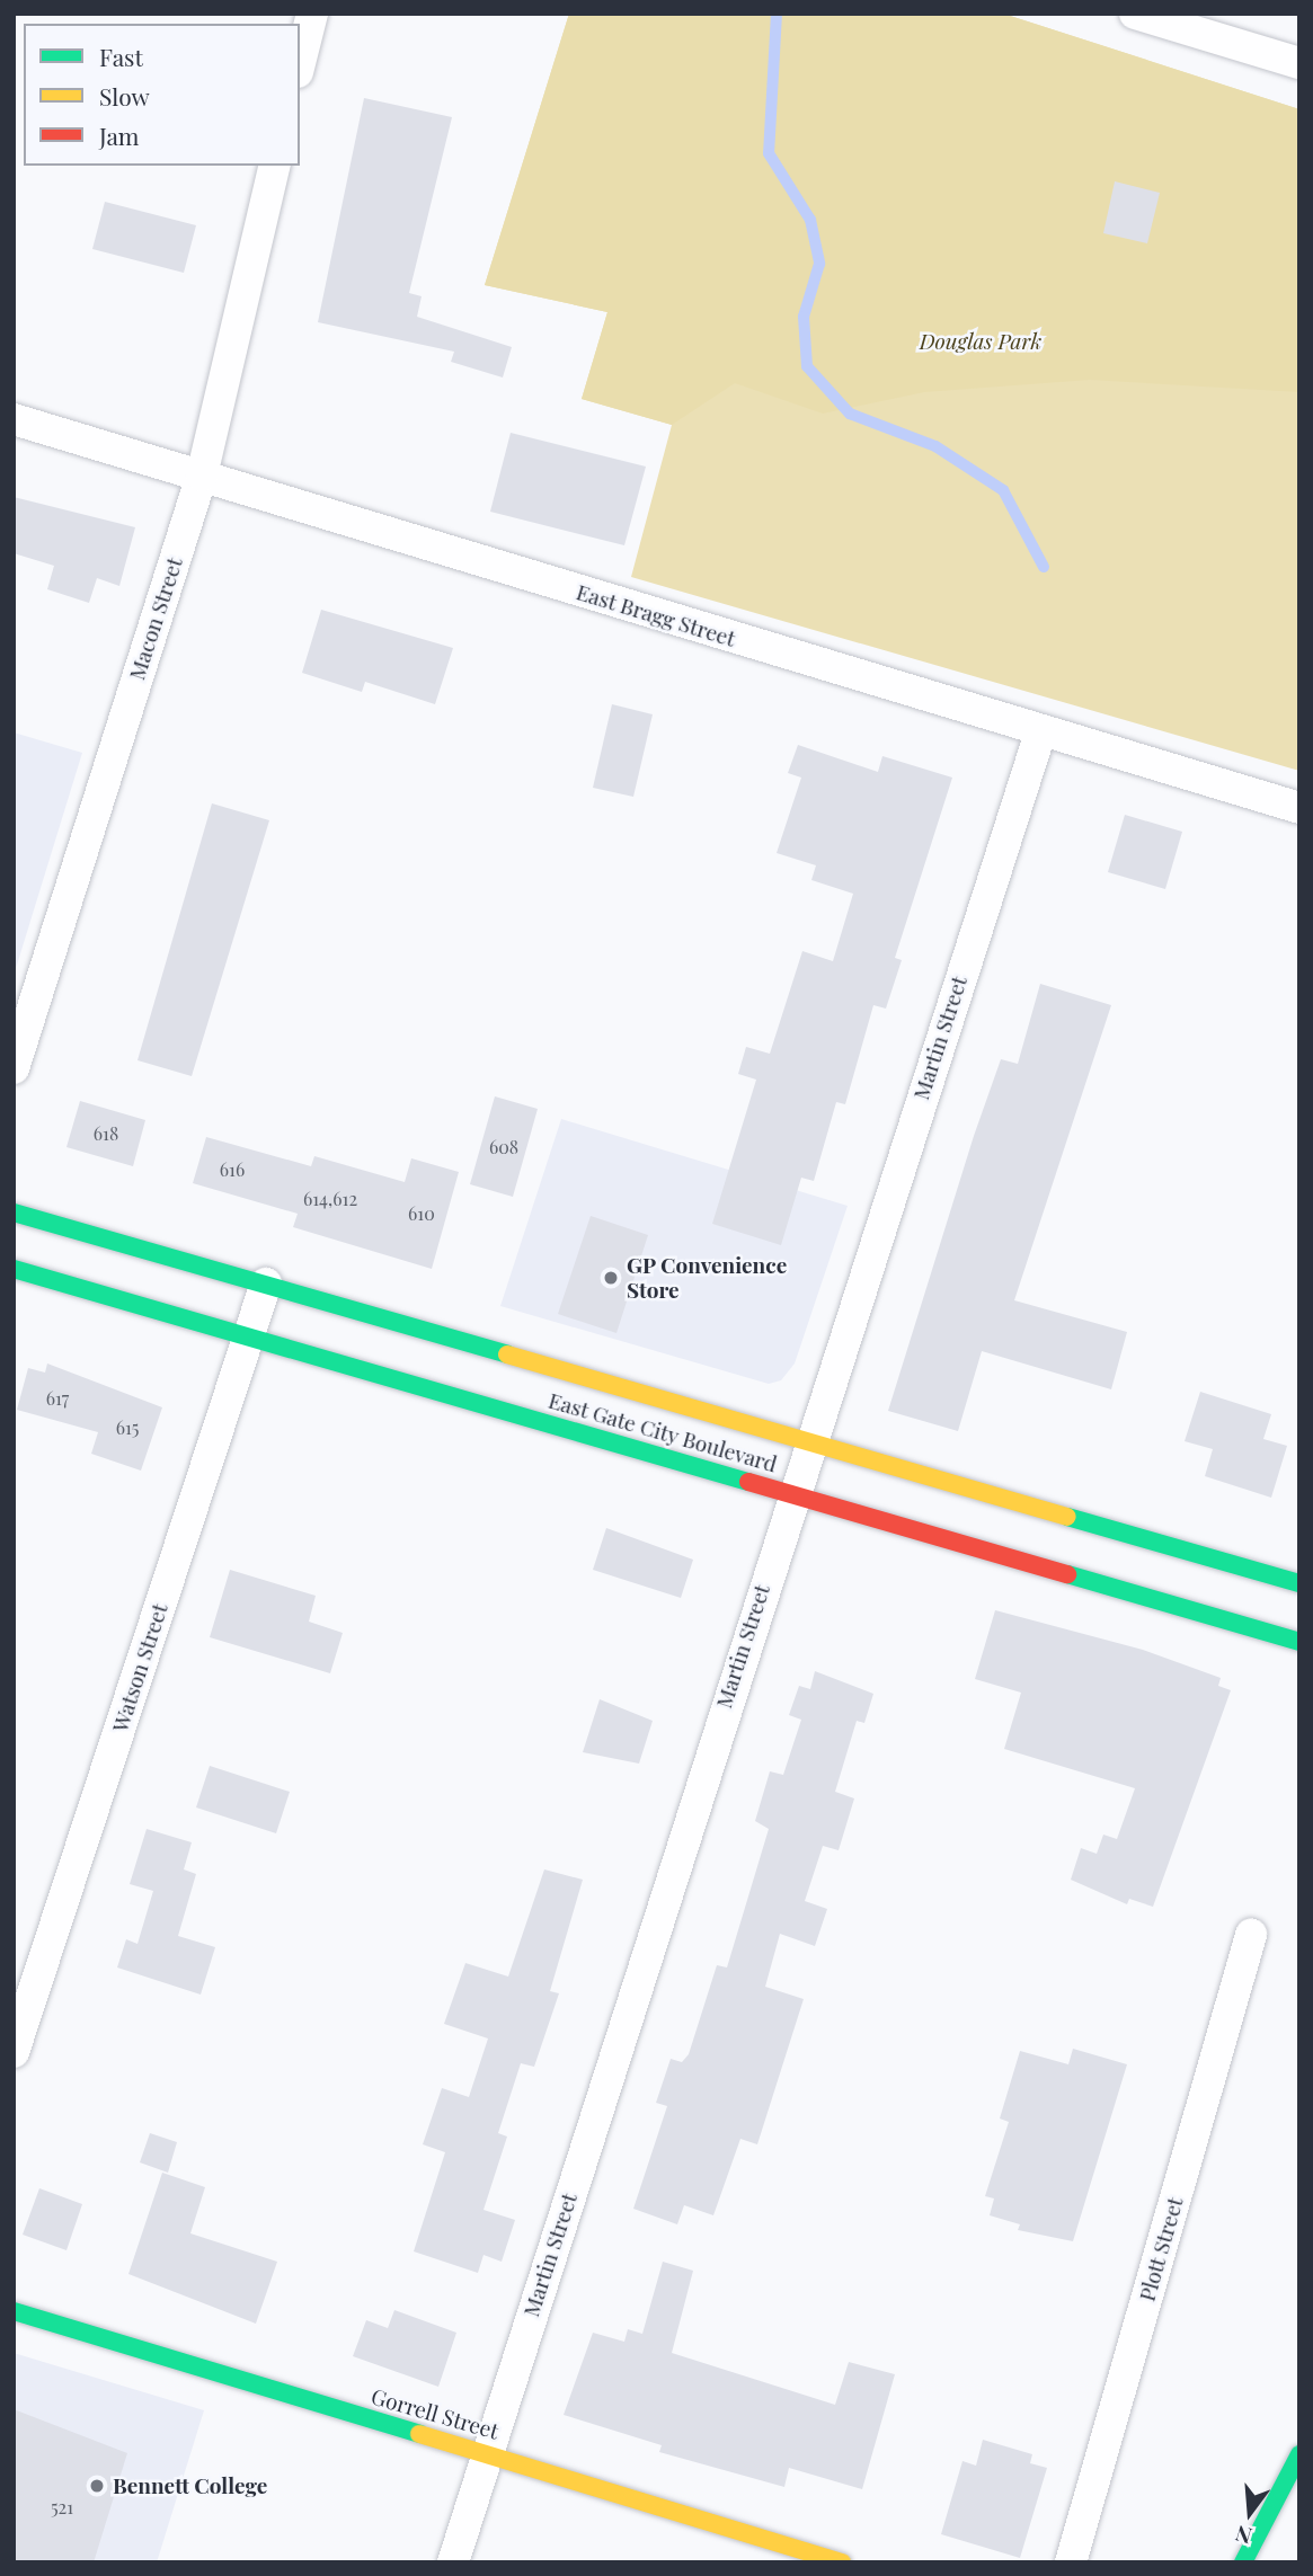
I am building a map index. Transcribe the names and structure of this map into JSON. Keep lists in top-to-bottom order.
{
  "streets": {
    "main road": ["East Gate City Boulevard", "Gorrell Street"],
    "street": [
      "East Bragg Street",
      "Macon Street",
      "Martin Street",
      "Watson Street",
      "Plott Street"
    ]
  },
  "crossings": [
    ["East Bragg Street", "Macon Street"],
    ["East Bragg Street", "Martin Street"],
    ["Martin Street", "East Gate City Boulevard"],
    ["Martin Street", "Gorrell Street"],
    ["East Gate City Boulevard", "Watson Street"]
  ],
  "parks": ["Douglas Park"],
  "places": ["GP Convenience Store", "Bennett College"],
  "house_numbers": [
    "618",
    "608",
    "616",
    "614,612",
    "610",
    "617",
    "615",
    "521"
  ],
  "legend": ["Fast", "Slow", "Jam"],
  "north": "bottom"
}
